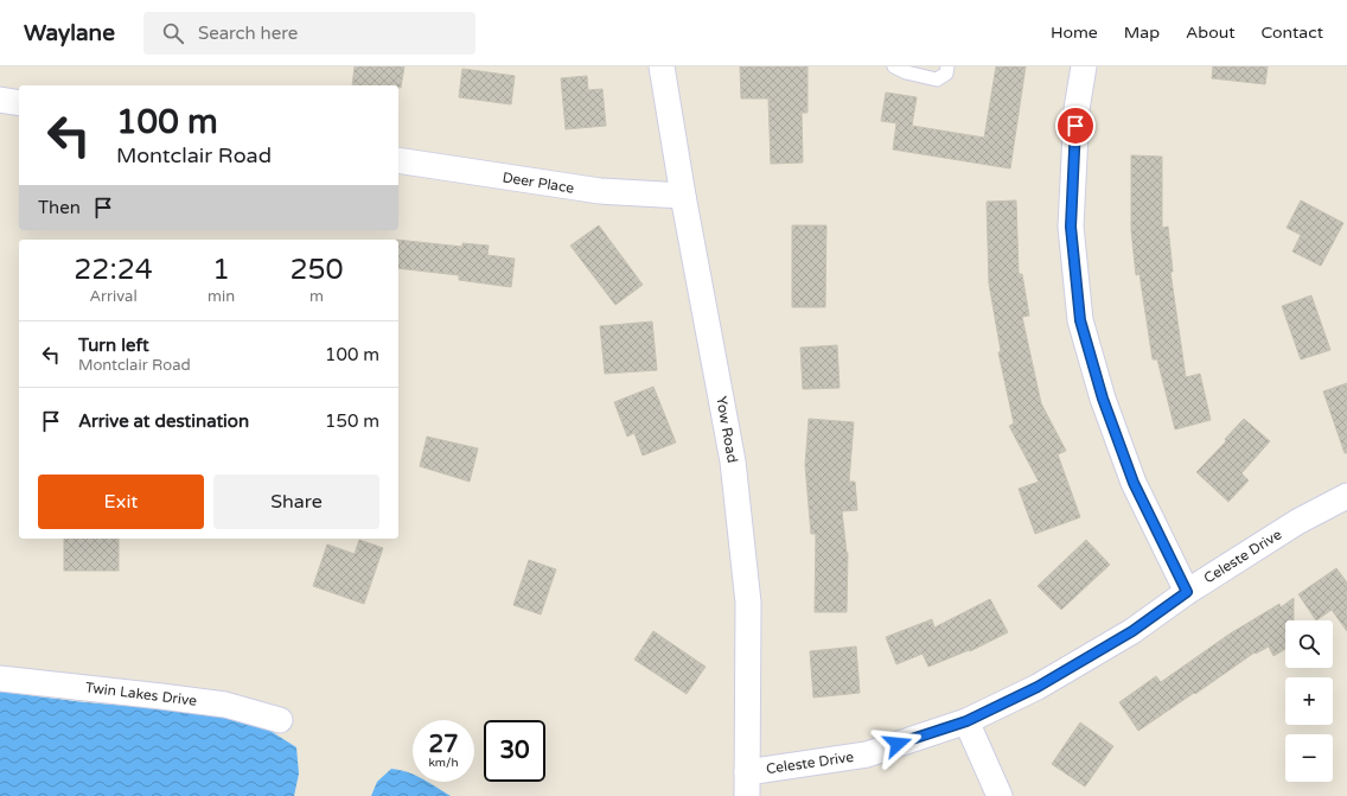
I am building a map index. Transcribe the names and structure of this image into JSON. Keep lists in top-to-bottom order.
{
  "streets": {
    "street": [
      "Deer Place",
      "Yow Road",
      "Celeste Drive",
      "Twin Lakes Drive"
    ]
  },
  "crossings": [
    ["Deer Place", "Yow Road"],
    ["Yow Road", "Celeste Drive"]
  ],
  "page": {
    "header": "Waylane",
    "search": "Search here",
    "nav": [
      "Home",
      "Map",
      "About",
      "Contact"
    ],
    "turn": ["100 m", "Montclair Road"],
    "then": "Then",
    "eta": [
      "22:24",
      "Arrival",
      "1",
      "min",
      "250",
      "m"
    ],
    "list": [
      {
        "name": "Turn left",
        "note": "Montclair Road",
        "value": "100 m"
      },
      {
        "name": "Arrive at destination",
        "value": "150 m"
      }
    ],
    "buttons": ["Exit", "Share"],
    "map_buttons": ["+", "−"],
    "speed": "27 km/h",
    "limit": "30"
  }
}
